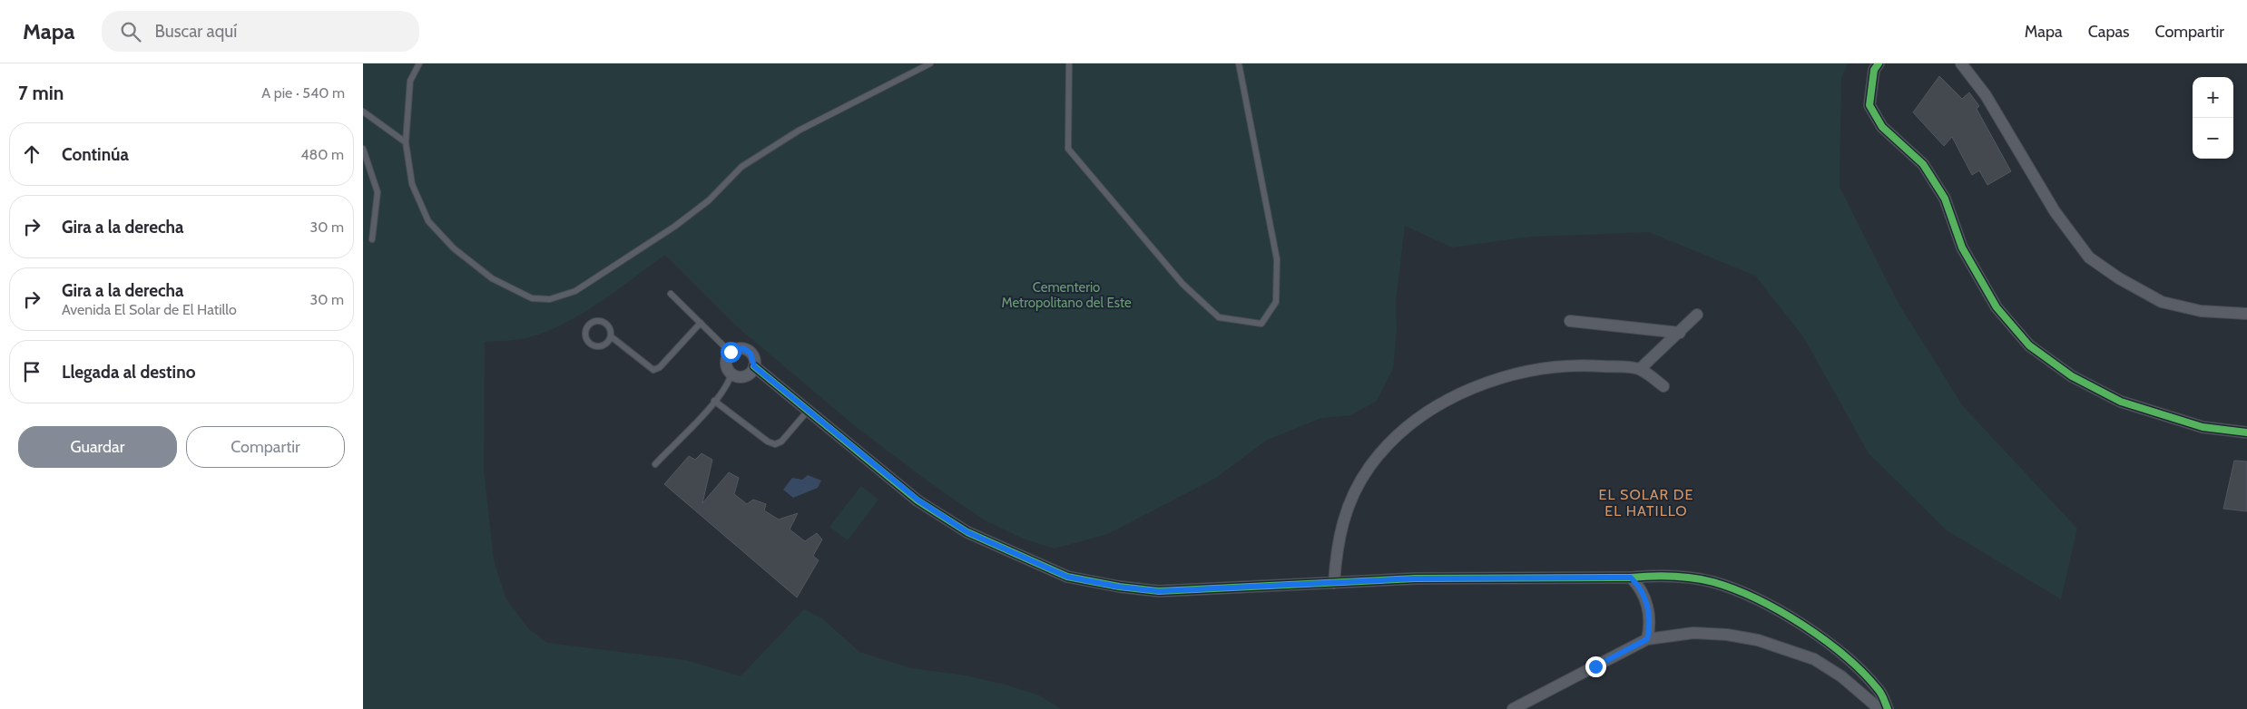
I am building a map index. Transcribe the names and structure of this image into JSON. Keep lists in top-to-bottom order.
{
  "districts": ["EL SOLAR DE EL HATILLO"],
  "parks": ["Cementerio Metropolitano del Este"],
  "page": {
    "header": "Mapa",
    "search": "Buscar aquí",
    "nav": ["Mapa", "Capas", "Compartir"],
    "heading": ["7 min", "A pie · 540 m"],
    "map_buttons": ["+", "−"],
    "list": [
      ["Continúa", "480 m"],
      ["Gira a la derecha", "30 m"],
      ["Gira a la derecha", "Avenida El Solar de El Hatillo", "30 m"],
      "Llegada al destino"
    ],
    "buttons": ["Guardar", "Compartir"]
  }
}
